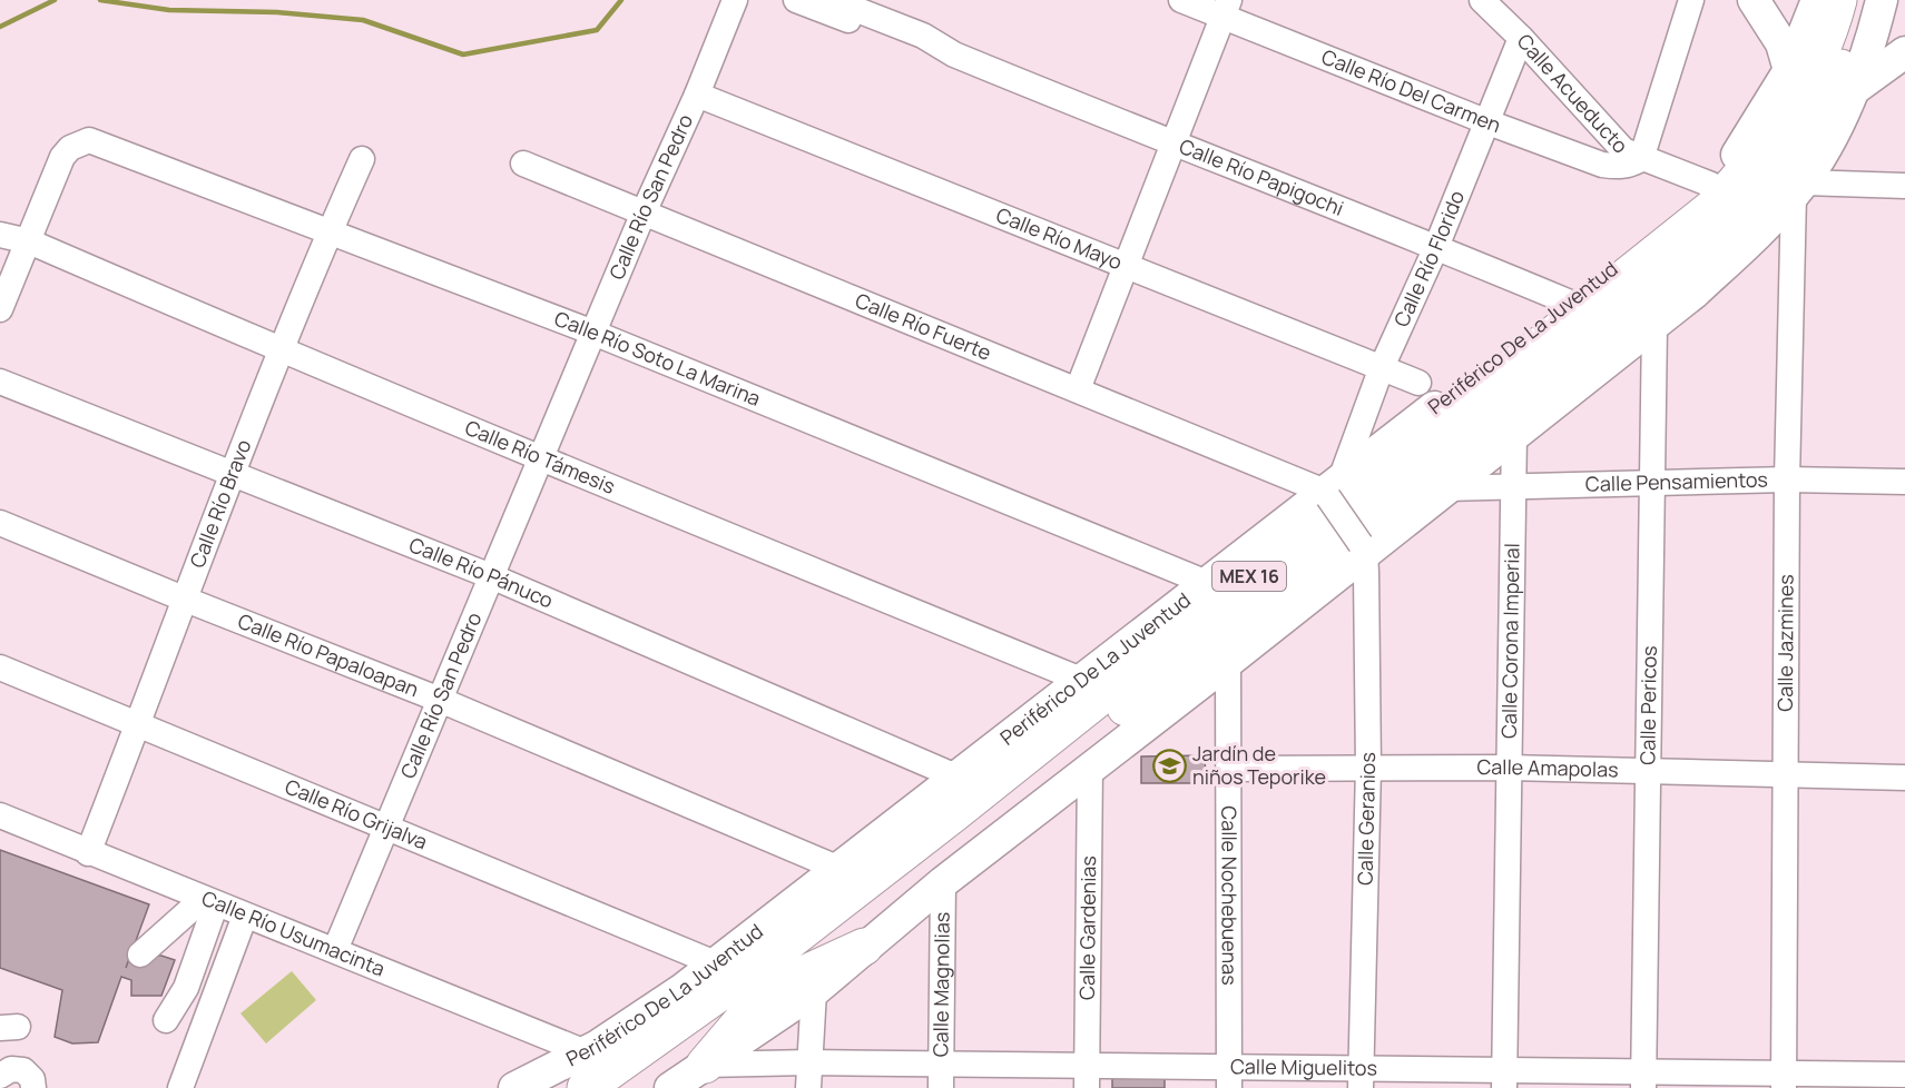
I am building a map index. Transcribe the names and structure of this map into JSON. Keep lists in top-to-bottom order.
{
  "streets": {
    "highway": ["Periférico De La Juventud", "MEX 16"],
    "street": [
      "Calle Río Del Carmen",
      "Calle Acueducto",
      "Calle Río Papigochi",
      "Calle Río San Pedro",
      "Calle Río Mayo",
      "Calle Río Florido",
      "Calle Río Fuerte",
      "Calle Río Soto La Marina",
      "Calle Río Támesis",
      "Calle Pensamientos",
      "Calle Río Bravo",
      "Calle Río Pánuco",
      "Calle Corona Imperial",
      "Calle Jazmines",
      "Calle Río Papaloapan",
      "Calle Pericos",
      "Calle Amapolas",
      "Calle Río Grijalva",
      "Calle Geranios",
      "Calle Nochebuenas",
      "Calle Gardenias",
      "Calle Río Usumacinta",
      "Calle Magnolias",
      "Calle Miguelitos"
    ]
  },
  "crossings": [
    ["Calle Río Del Carmen", "Calle Acueducto"],
    ["Calle Río Del Carmen", "Calle Río Florido"],
    ["Calle Acueducto", "Calle Río Florido"],
    ["Calle Acueducto", "Periférico De La Juventud"],
    ["Calle Río Papigochi", "Calle Río Florido"],
    ["Calle Río Papigochi", "Periférico De La Juventud"],
    ["Calle Río San Pedro", "Calle Río Mayo"],
    ["Calle Río San Pedro", "Calle Río Fuerte"],
    ["Calle Río San Pedro", "Calle Río Soto La Marina"],
    ["Calle Río San Pedro", "Calle Río Támesis"],
    ["Calle Río San Pedro", "Calle Río Pánuco"],
    ["Calle Río San Pedro", "Calle Río Papaloapan"],
    ["Calle Río San Pedro", "Calle Río Grijalva"],
    ["Calle Río San Pedro", "Calle Río Usumacinta"],
    ["Calle Río Mayo", "Calle Río Florido"],
    ["Calle Río Florido", "Calle Río Fuerte"],
    ["Calle Río Florido", "Periférico De La Juventud"],
    ["Calle Río Fuerte", "Periférico De La Juventud"],
    ["Periférico De La Juventud", "Calle Río Soto La Marina"],
    ["Periférico De La Juventud", "Calle Río Támesis"],
    ["Periférico De La Juventud", "Calle Río Pánuco"],
    ["Periférico De La Juventud", "Calle Río Papaloapan"],
    ["Periférico De La Juventud", "Calle Río Grijalva"],
    ["Periférico De La Juventud", "Calle Río Usumacinta"],
    ["Calle Río Soto La Marina", "Calle Río Támesis"],
    ["Calle Río Soto La Marina", "Calle Río Bravo"],
    ["Calle Río Támesis", "Calle Río Bravo"],
    ["Calle Pensamientos", "Calle Corona Imperial"],
    ["Calle Pensamientos", "Calle Jazmines"],
    ["Calle Pensamientos", "Calle Pericos"],
    ["Calle Río Bravo", "Calle Río Pánuco"],
    ["Calle Río Bravo", "Calle Río Papaloapan"],
    ["Calle Río Bravo", "Calle Río Grijalva"],
    ["Calle Río Bravo", "Calle Río Usumacinta"],
    ["Calle Corona Imperial", "Calle Amapolas"],
    ["Calle Corona Imperial", "Calle Miguelitos"],
    ["Calle Jazmines", "Calle Amapolas"],
    ["Calle Jazmines", "Calle Miguelitos"],
    ["Calle Pericos", "Calle Amapolas"],
    ["Calle Pericos", "Calle Miguelitos"],
    ["Calle Amapolas", "Calle Geranios"],
    ["Calle Amapolas", "Calle Nochebuenas"],
    ["Calle Geranios", "Calle Miguelitos"],
    ["Calle Nochebuenas", "Calle Miguelitos"],
    ["Calle Gardenias", "Calle Miguelitos"],
    ["Calle Magnolias", "Calle Miguelitos"]
  ],
  "places": {
    "school or university": ["Jardín de niños Teporike"]
  }
}
